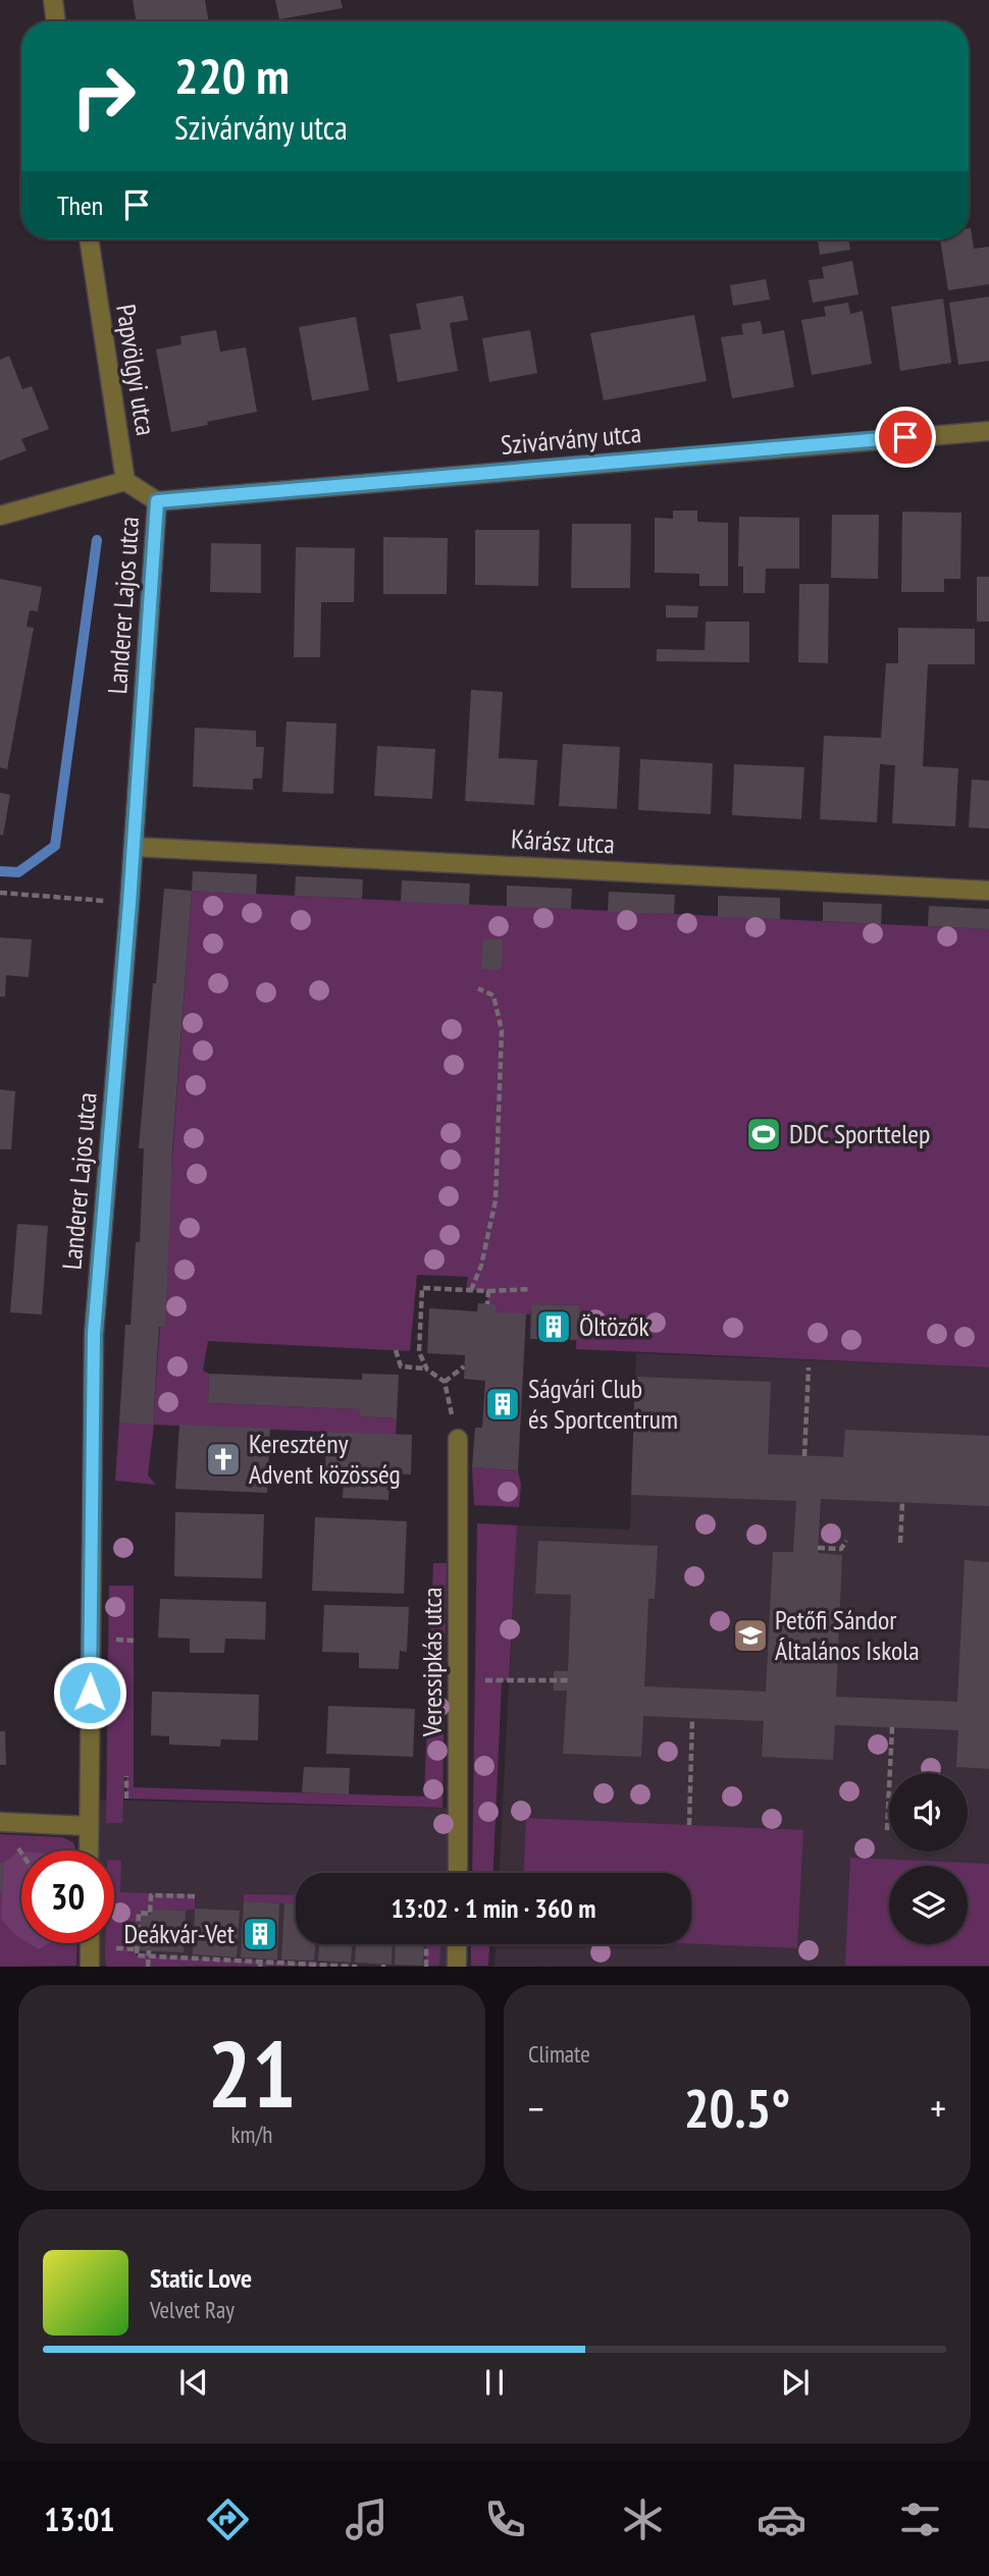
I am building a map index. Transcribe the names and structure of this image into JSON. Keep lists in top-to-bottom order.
{
  "streets": {
    "street": [
      "Papvölgyi utca",
      "Szivárvány utca",
      "Landerer Lajos utca",
      "Kárász utca",
      "Veressipkás utca"
    ]
  },
  "crossings": [
    ["Szivárvány utca", "Landerer Lajos utca"],
    ["Landerer Lajos utca", "Kárász utca"]
  ],
  "places": {
    "sports": ["DDC Sporttelep"],
    "building": ["Öltözők", "Ságvári Club és Sportcentrum", "Deákvár-Vet"],
    "church": ["Keresztény Advent közösség"],
    "school or university": ["Petőfi Sándor Általános Iskola"]
  },
  "page": {
    "turn": ["220 m", "Szivárvány utca"],
    "then": "Then",
    "limit": "30",
    "trip": "13:02 · 1 min · 360 m",
    "tile": [
      ["21", "km/h"],
      "Climate"
    ],
    "heat": ["−", "20.5°", "+"],
    "song": ["Static Love", "Velvet Ray"],
    "tabs": "13:01"
  }
}
